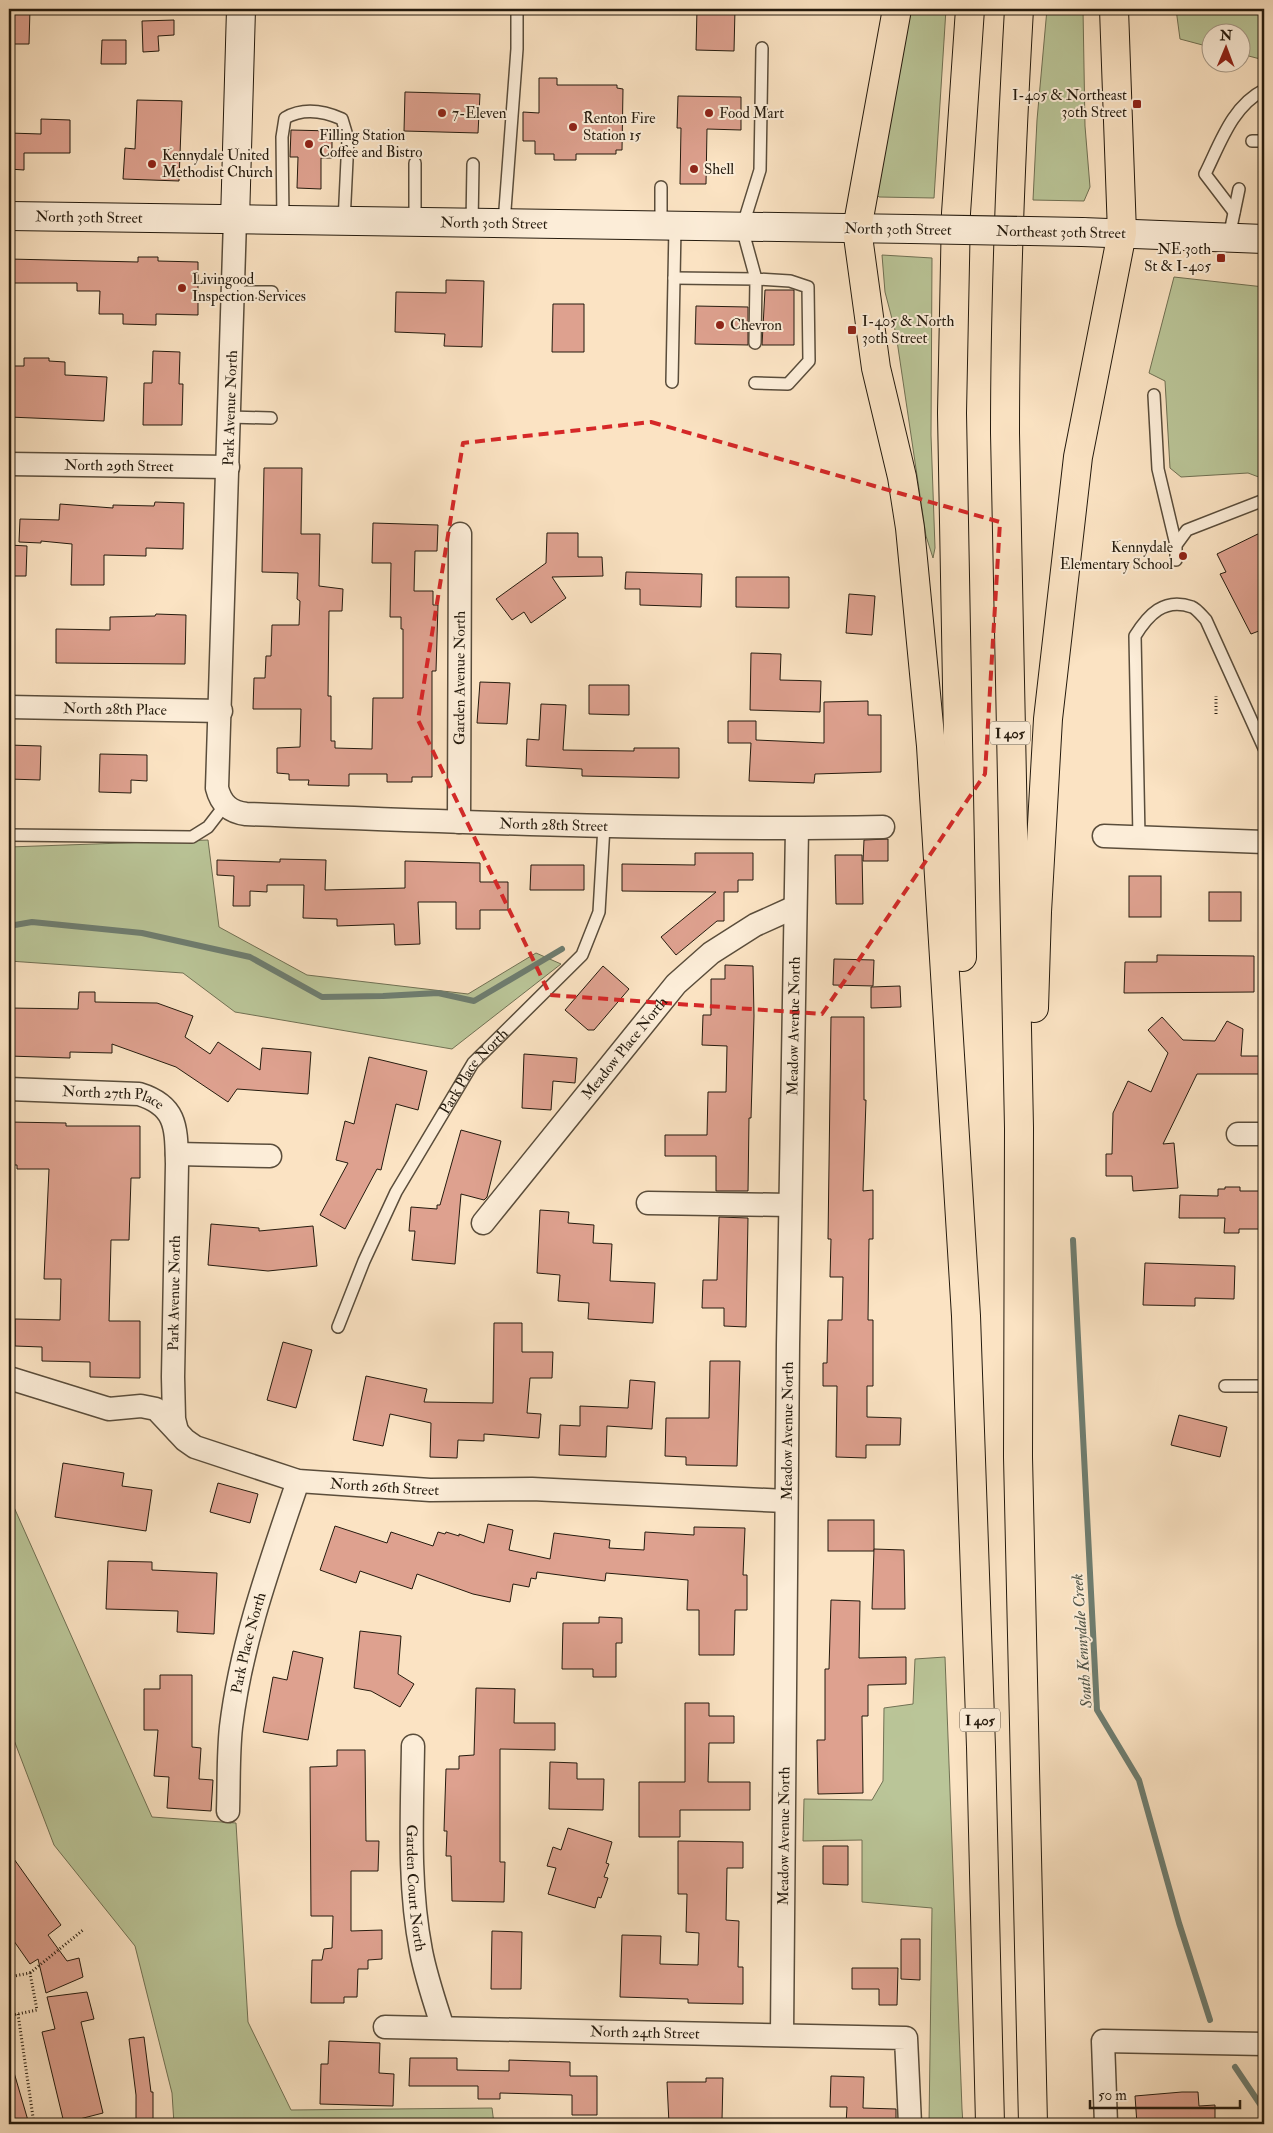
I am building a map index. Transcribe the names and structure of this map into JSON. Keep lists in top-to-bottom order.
{
  "streets": {
    "highway": ["I 405"],
    "street": [
      "North 30th Street",
      "Northeast 30th Street",
      "Park Avenue North",
      "North 29th Street",
      "Garden Avenue North",
      "North 28th Place",
      "North 28th Street",
      "Meadow Avenue North",
      "Meadow Place North",
      "Park Place North",
      "North 27th Place",
      "North 26th Street",
      "Garden Court North",
      "North 24th Street"
    ]
  },
  "crossings": [
    ["North 30th Street", "Northeast 30th Street"],
    ["North 30th Street", "Park Avenue North"],
    ["Park Avenue North", "North 29th Street"],
    ["Park Avenue North", "North 28th Place"],
    ["Park Avenue North", "North 28th Street"],
    ["Park Avenue North", "North 27th Place"],
    ["Park Avenue North", "North 26th Street"],
    ["Garden Avenue North", "North 28th Street"],
    ["North 28th Street", "Meadow Avenue North"],
    ["North 28th Street", "Park Place North"],
    ["Meadow Avenue North", "Meadow Place North"],
    ["Meadow Avenue North", "North 26th Street"],
    ["Meadow Avenue North", "North 24th Street"],
    ["Park Place North", "North 26th Street"],
    ["Garden Court North", "North 24th Street"]
  ],
  "water": ["South Kennydale Creek"],
  "places": {
    "transit": ["I-405 & Northeast 30th Street", "NE 30th St & I-405", "I-405 & North 30th Street"],
    "other": [
      "7-Eleven",
      "Food Mart",
      "Renton Fire Station 15",
      "Filling Station Coffee and Bistro",
      "Kennydale United Methodist Church",
      "Shell",
      "Livingood Inspection Services",
      "Chevron",
      "Kennydale Elementary School"
    ]
  },
  "scale_bar": "50 m",
  "north": "top"
}
